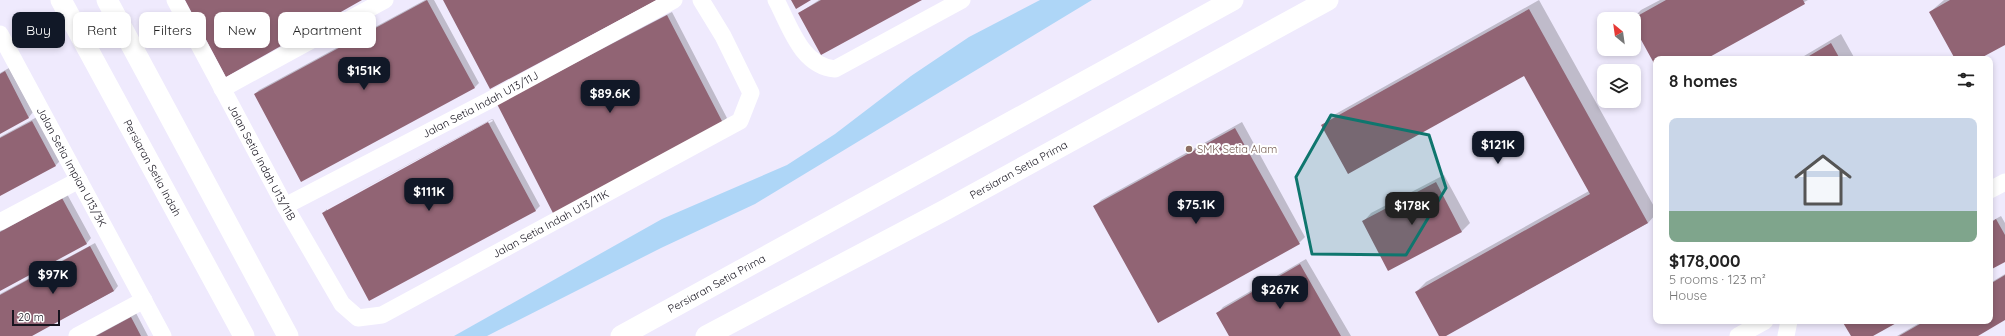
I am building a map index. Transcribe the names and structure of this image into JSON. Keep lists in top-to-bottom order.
{
  "streets": {
    "street": [
      "Jalan Setia Indah U13/11J",
      "Jalan Setia Indah U13/11B",
      "Jalan Setia Impian U13/3K",
      "Persiaran Setia Indah",
      "Persiaran Setia Prima",
      "Jalan Setia Indah U13/11K"
    ]
  },
  "crossings": [
    ["Jalan Setia Indah U13/11J", "Jalan Setia Indah U13/11B"],
    ["Jalan Setia Indah U13/11B", "Jalan Setia Indah U13/11K"]
  ],
  "places": ["SMK Setia Alam"],
  "scale_bar": "20 m",
  "north": "top left",
  "page": {
    "chip": [
      "Buy",
      "Rent",
      "Filters",
      "New",
      "Apartment"
    ],
    "heading": "8 homes",
    "price": [
      "$151K",
      "$89.6K",
      "$121K",
      "$111K",
      "$75.1K",
      "$178K",
      "$97K",
      "$267K"
    ],
    "list": [
      {
        "name": "$178,000",
        "note": "5 rooms · 123 m² · House"
      }
    ],
    "scale": "20 m"
  }
}
